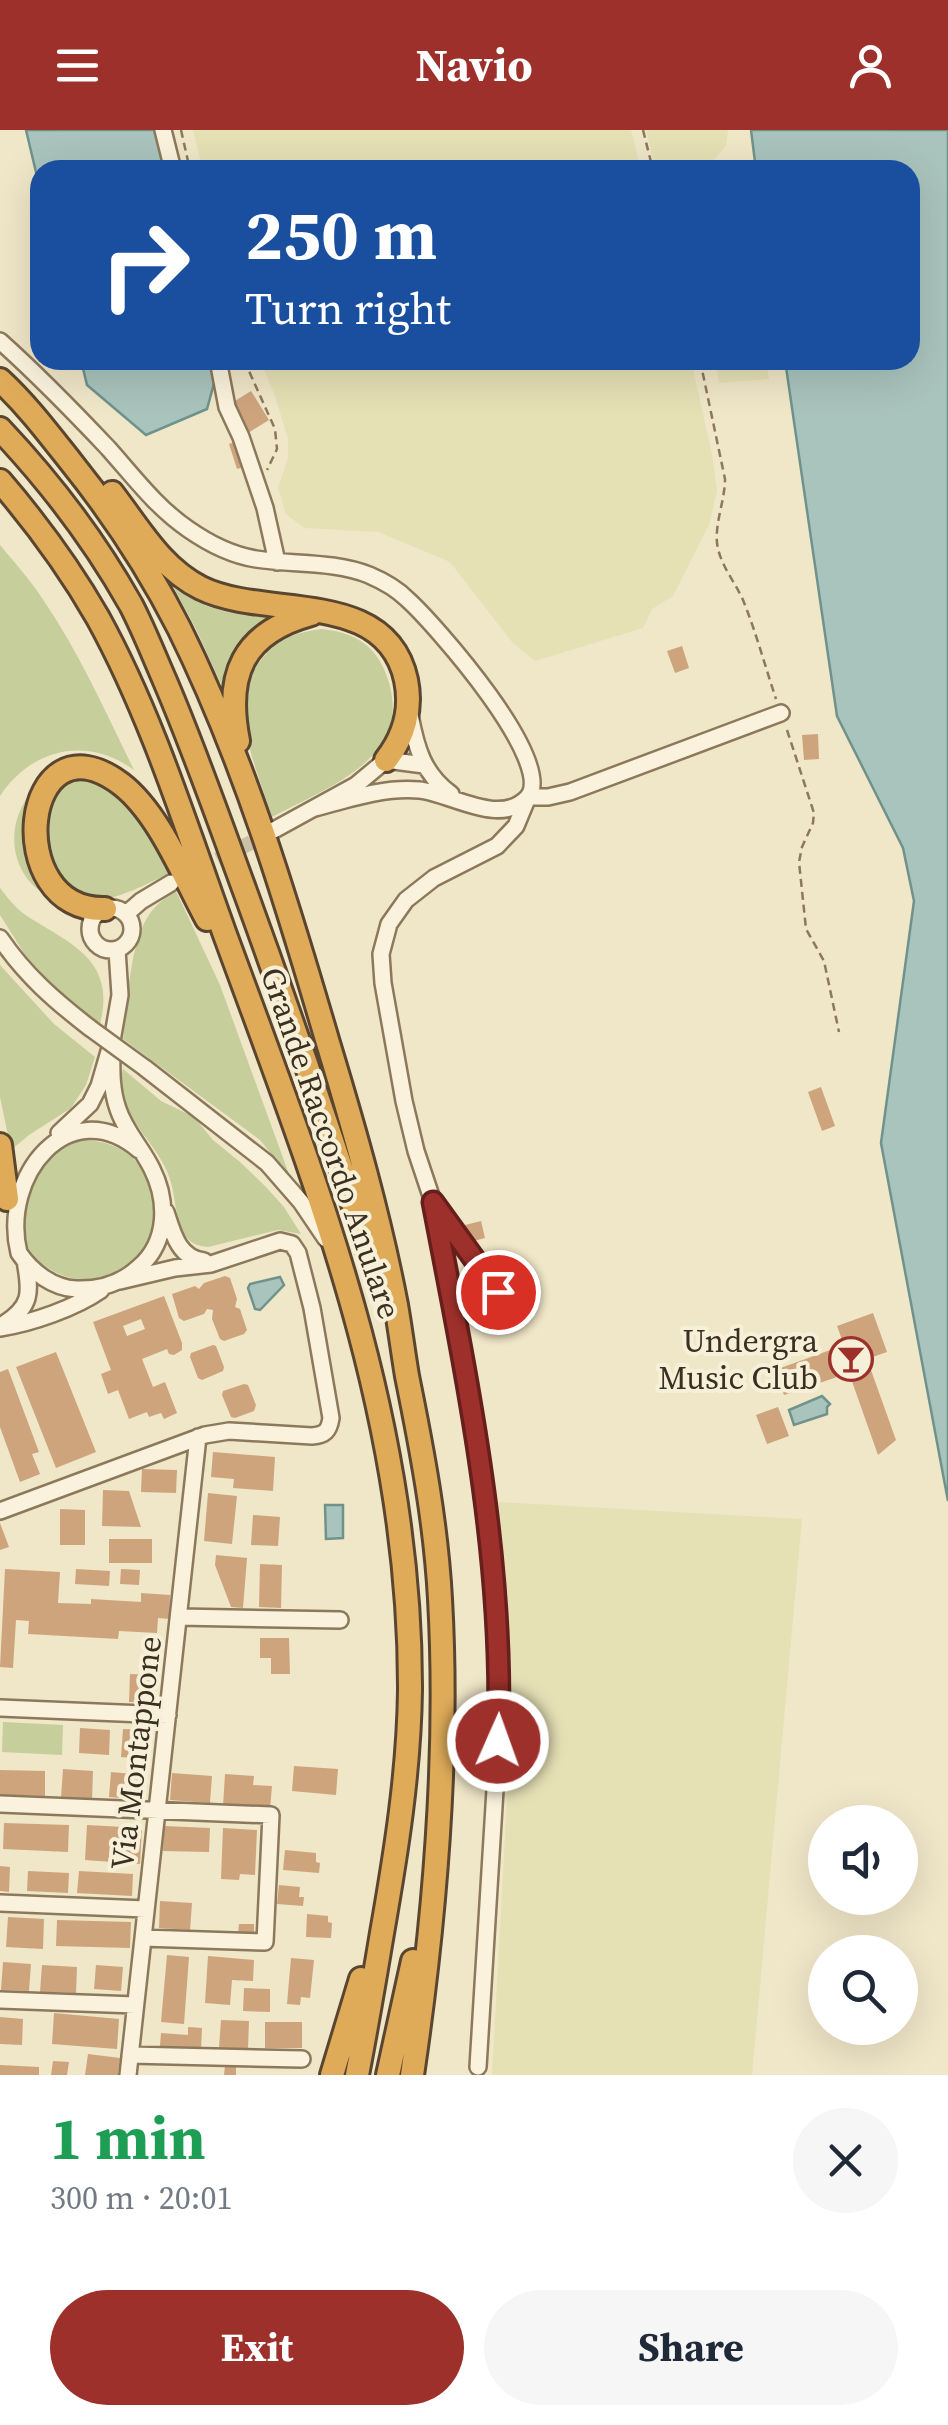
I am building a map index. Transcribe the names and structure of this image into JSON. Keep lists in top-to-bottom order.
{
  "streets": {
    "highway": ["Grande Raccordo Anulare"],
    "street": ["Via Montappone"]
  },
  "places": {
    "bar": ["Undergra Music Club"]
  },
  "page": {
    "header": "Navio",
    "turn": ["250 m", "Turn right"],
    "heading": ["1 min", "300 m · 20:01"],
    "buttons": ["Exit", "Share"]
  }
}
